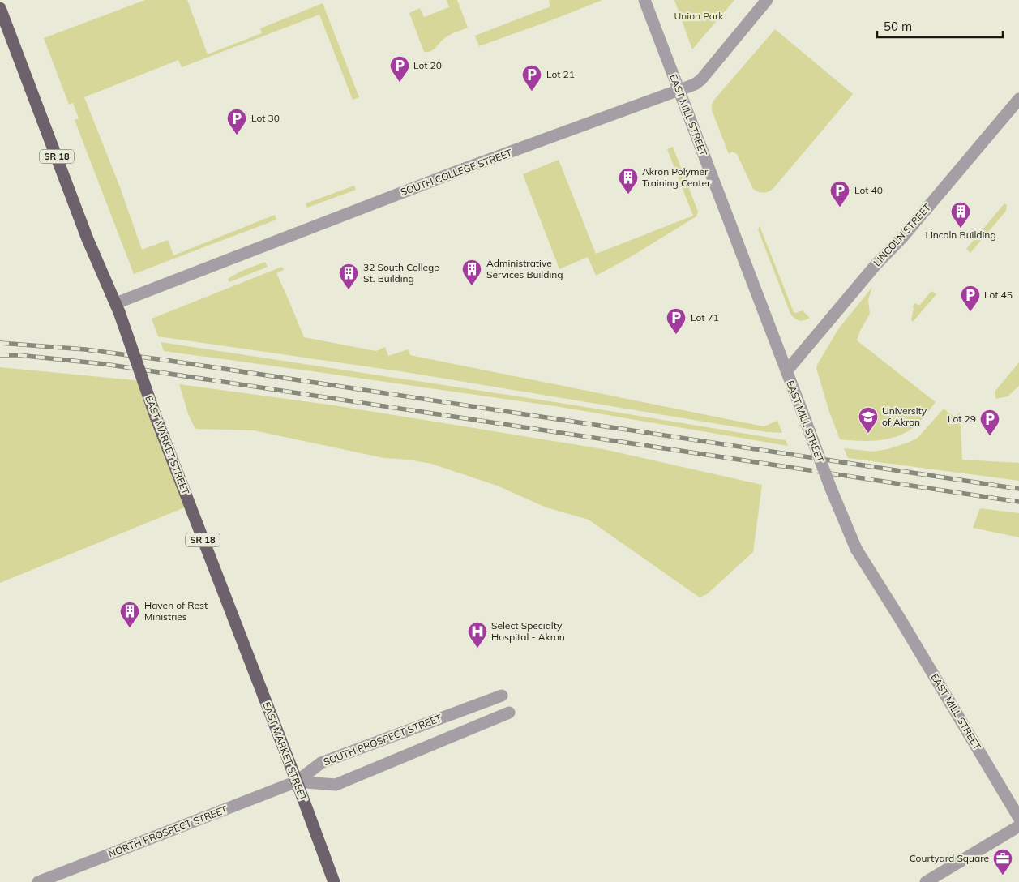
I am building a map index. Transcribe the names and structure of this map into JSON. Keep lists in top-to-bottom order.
{
  "streets": {
    "main road": ["SR 18", "EAST MARKET STREET"],
    "street": [
      "EAST MILL STREET",
      "SOUTH COLLEGE STREET",
      "LINCOLN STREET",
      "SOUTH PROSPECT STREET",
      "NORTH PROSPECT STREET"
    ]
  },
  "crossings": [
    ["EAST MILL STREET", "SOUTH COLLEGE STREET"],
    ["EAST MILL STREET", "LINCOLN STREET"],
    ["SOUTH COLLEGE STREET", "EAST MARKET STREET"],
    ["EAST MARKET STREET", "SOUTH PROSPECT STREET"],
    ["EAST MARKET STREET", "NORTH PROSPECT STREET"],
    ["SOUTH PROSPECT STREET", "NORTH PROSPECT STREET"]
  ],
  "parks": ["Union Park"],
  "places": {
    "parking": [
      "Lot 20",
      "Lot 21",
      "Lot 30",
      "Lot 40",
      "Lot 45",
      "Lot 71",
      "Lot 29"
    ],
    "building": [
      "Akron Polymer Training Center",
      "Lincoln Building",
      "Administrative Services Building",
      "32 South College St. Building",
      "Haven of Rest Ministries"
    ],
    "school or university": ["University of Akron"],
    "hospital": ["Select Specialty Hospital - Akron"],
    "office": ["Courtyard Square"]
  },
  "scale_bar": "50 m"
}
